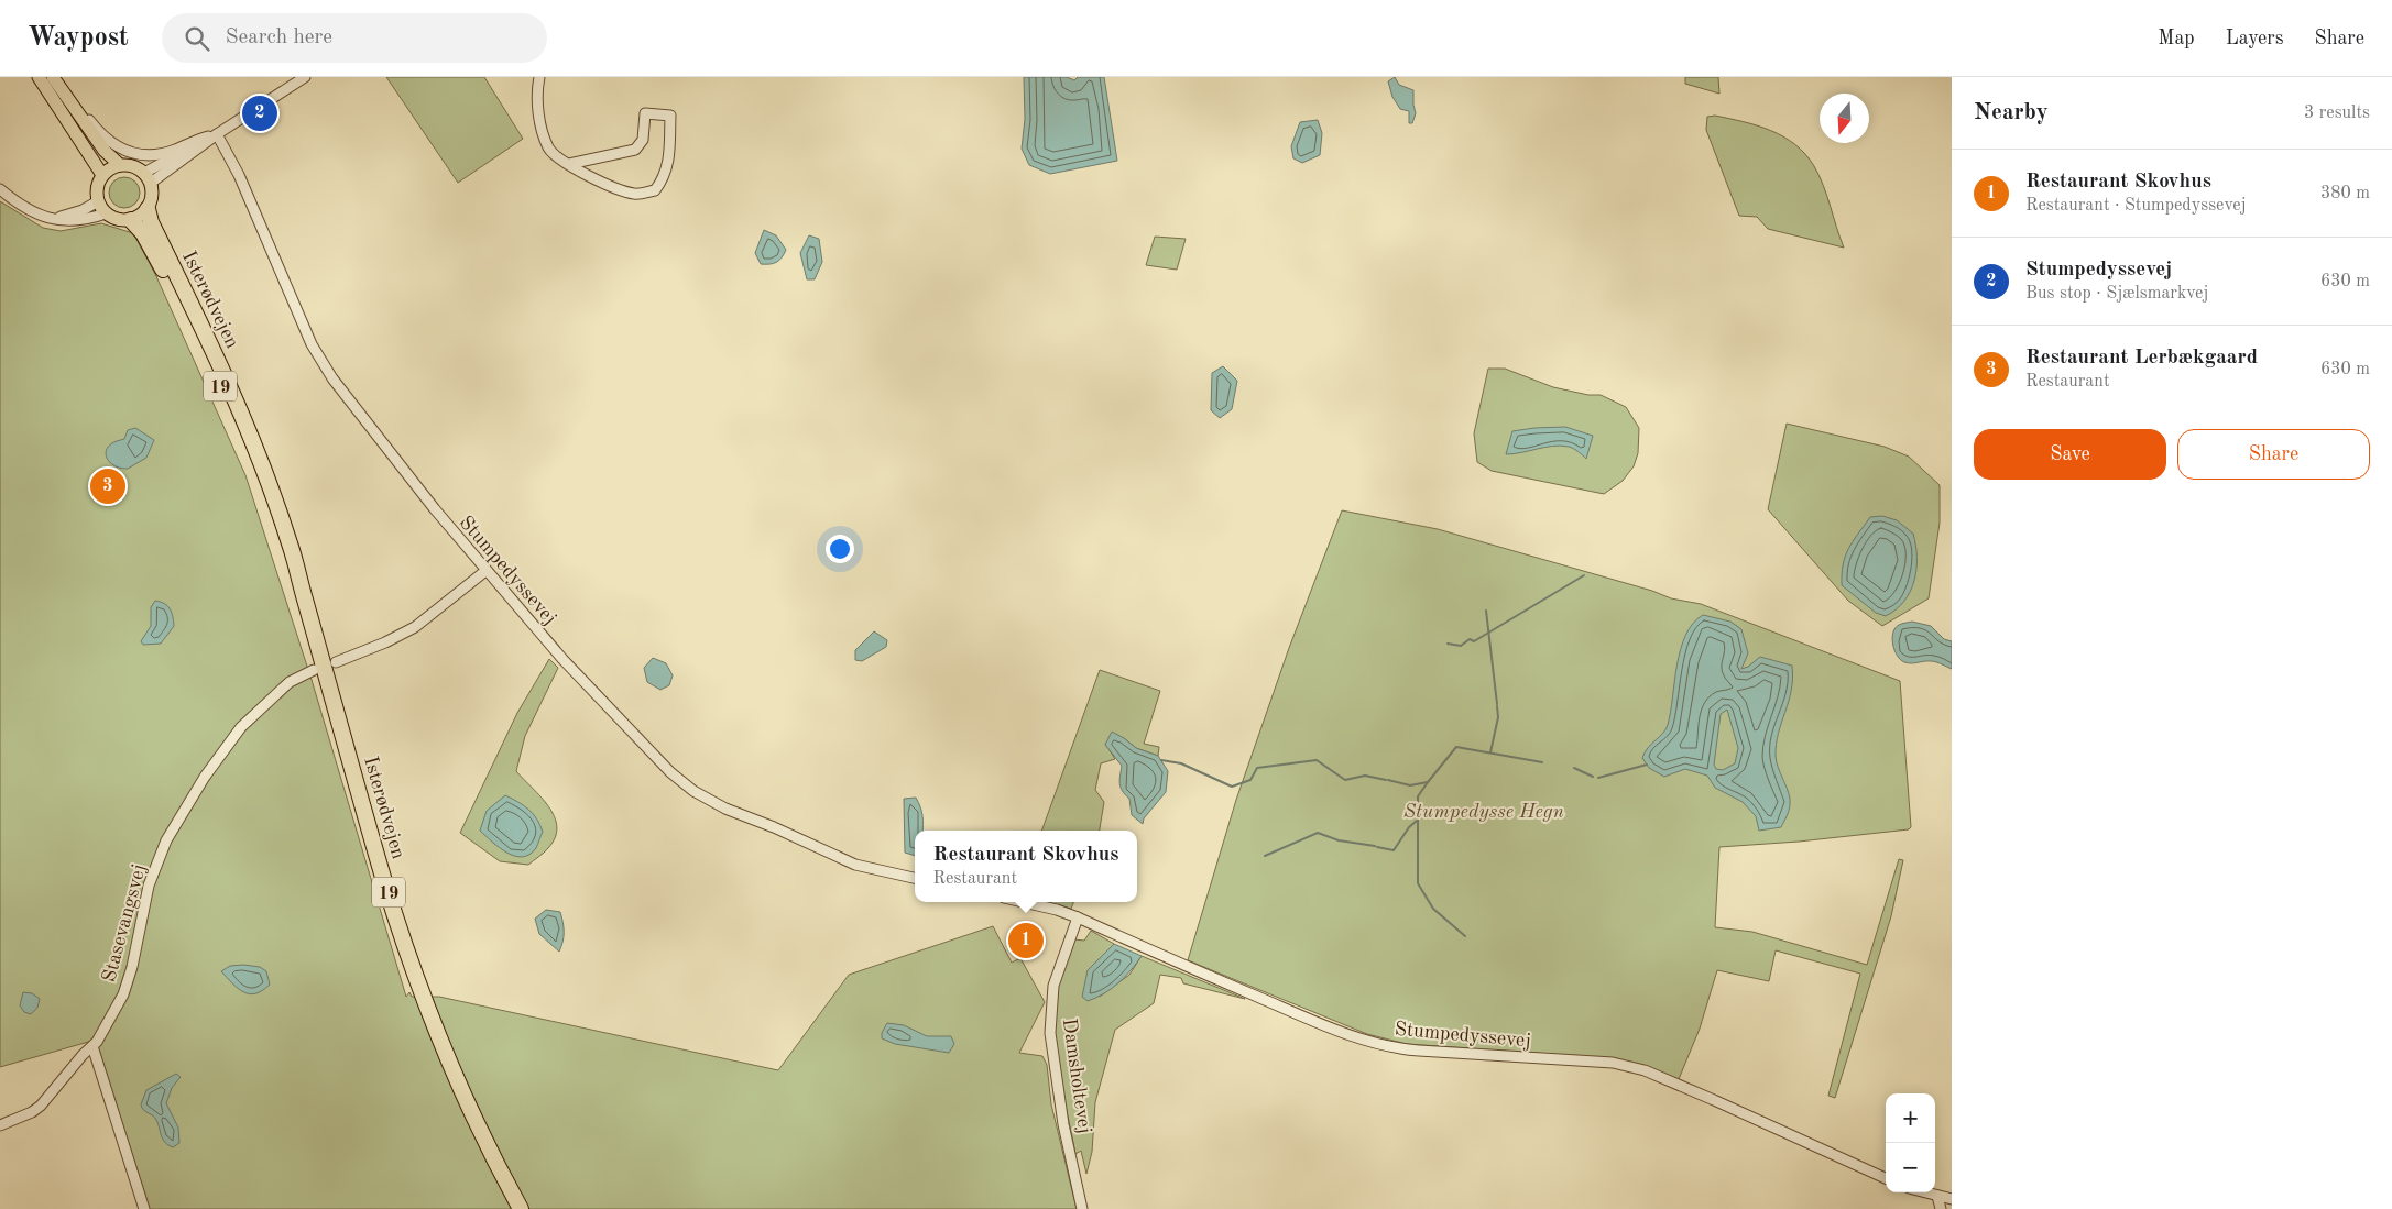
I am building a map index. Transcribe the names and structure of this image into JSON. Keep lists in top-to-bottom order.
{
  "streets": {
    "highway": ["Isterødvejen", "19"],
    "street": ["Stumpedyssevej", "Stasevangsvej", "Damsholtevej"]
  },
  "crossings": [
    ["Isterødvejen", "19"],
    ["Stumpedyssevej", "Damsholtevej"]
  ],
  "parks": ["Stumpedysse Hegn"],
  "north": "bottom",
  "page": {
    "header": "Waypost",
    "search": "Search here",
    "nav": ["Map", "Layers", "Share"],
    "heading": ["Nearby", "3 results"],
    "pins": ["2", "3", "1"],
    "list": [
      {
        "mark": "1",
        "name": "Restaurant Skovhus",
        "note": "Restaurant · Stumpedyssevej",
        "value": "380 m"
      },
      {
        "mark": "2",
        "name": "Stumpedyssevej",
        "note": "Bus stop · Sjælsmarkvej",
        "value": "630 m"
      },
      {
        "mark": "3",
        "name": "Restaurant Lerbækgaard",
        "note": "Restaurant",
        "value": "630 m"
      }
    ],
    "buttons": ["Save", "Share"],
    "popup": ["Restaurant Skovhus", "Restaurant"],
    "map_buttons": ["+", "−"]
  }
}
